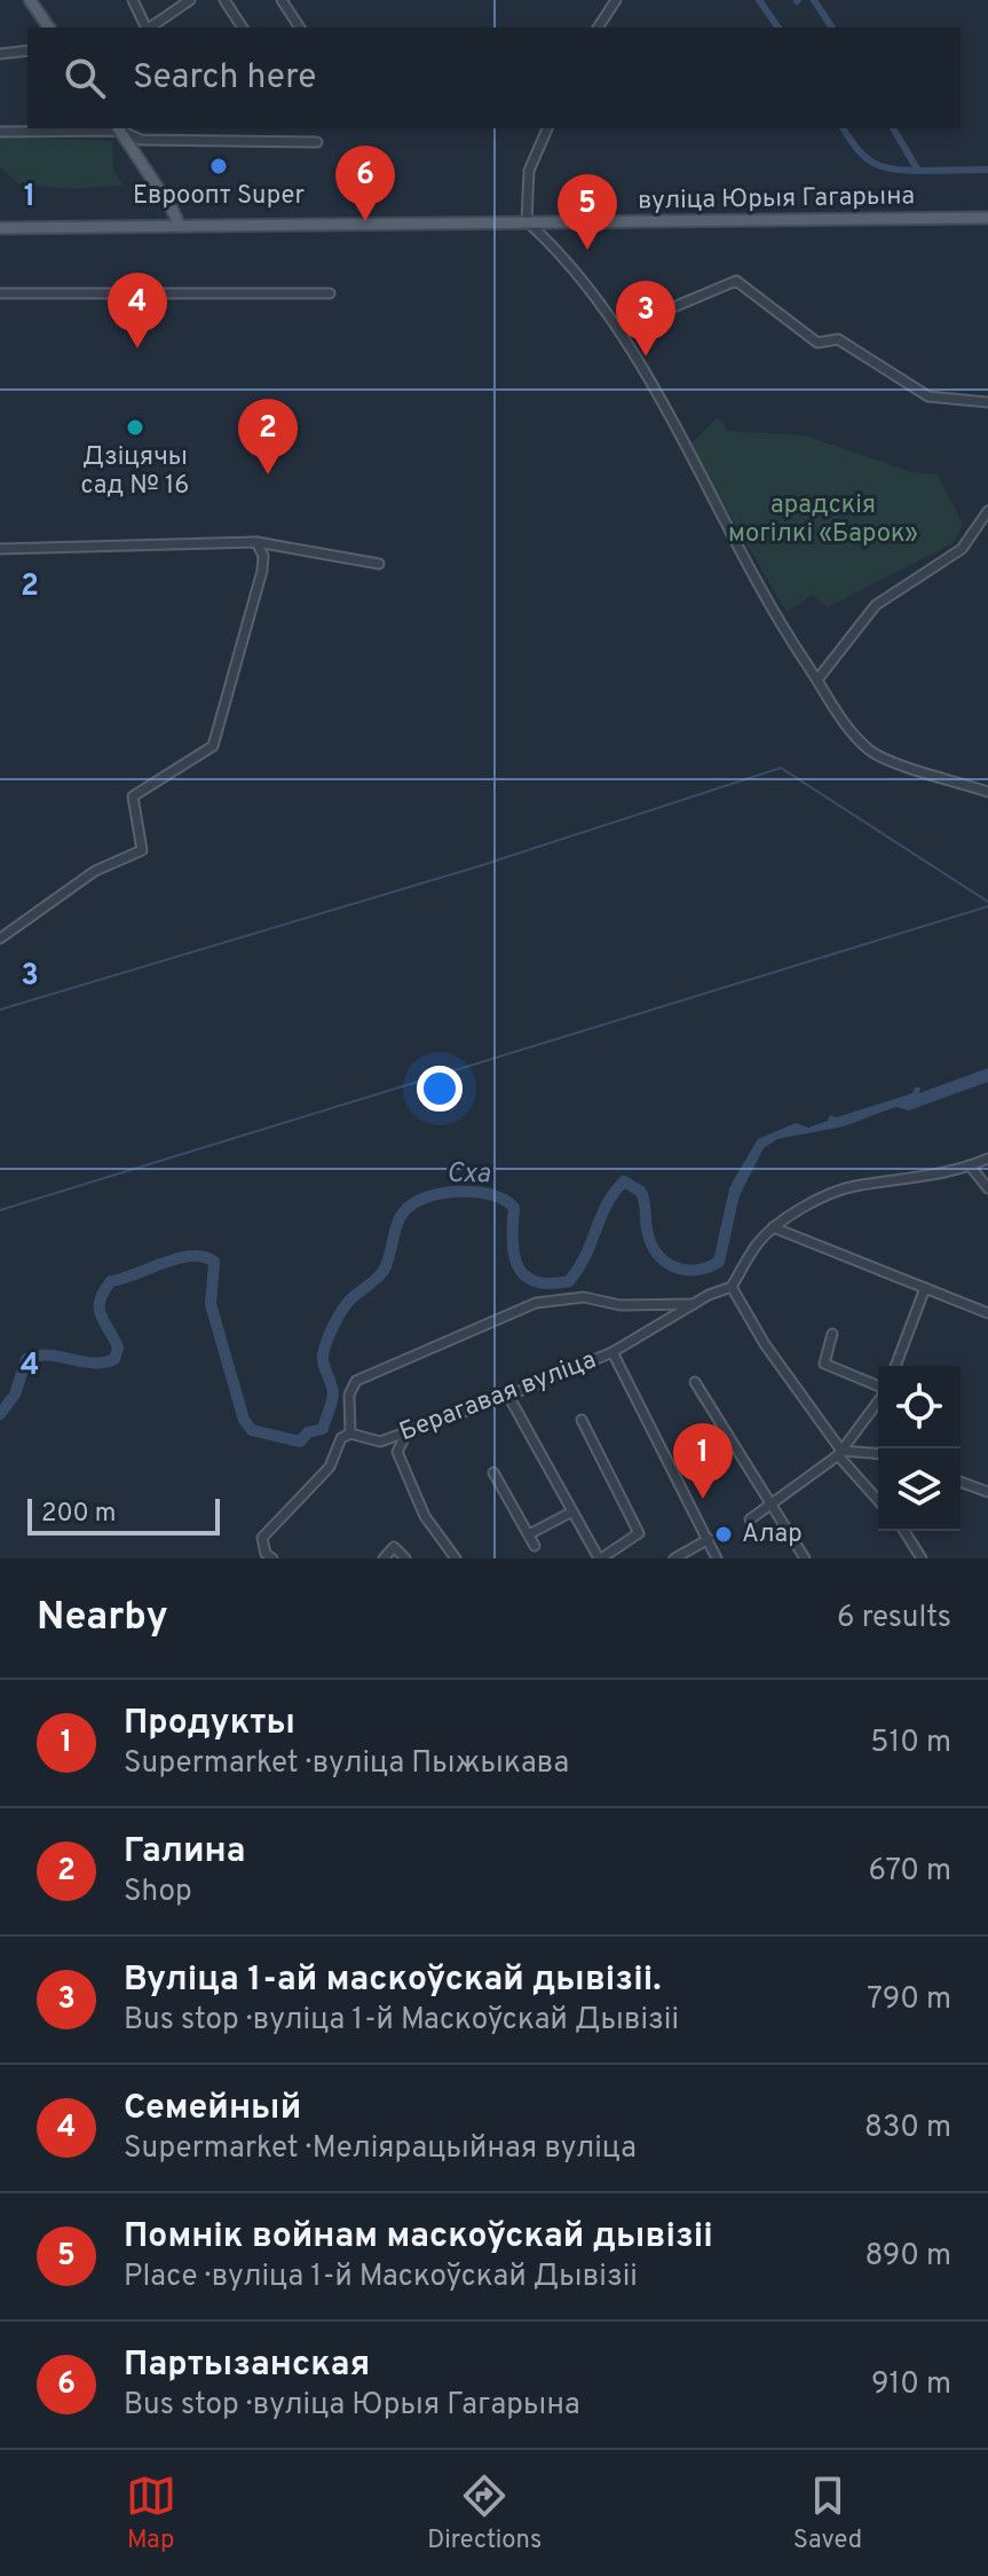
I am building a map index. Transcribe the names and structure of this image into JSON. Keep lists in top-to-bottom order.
{
  "streets": {
    "main road": ["вуліца Юрыя Гагарына"],
    "street": ["Берагавая вуліца"]
  },
  "water": ["Сха"],
  "parks": ["арадскія могілкі «Барок»"],
  "places": ["Евроопт Super", "Дзіцячы сад № 16", "Алар"],
  "scale_bar": "200 m",
  "page": {
    "search": "Search here",
    "pins": [
      "6",
      "5",
      "4",
      "3",
      "2",
      "1"
    ],
    "scale": "200 m",
    "heading": ["Nearby", "6 results"],
    "list": [
      {
        "mark": "1",
        "name": "Продукты",
        "note": "Supermarket · вуліца Пыжыкава",
        "value": "510 m"
      },
      {
        "mark": "2",
        "name": "Галина",
        "note": "Shop",
        "value": "670 m"
      },
      {
        "mark": "3",
        "name": "Вуліца 1-ай маскоўскай дывізіі.",
        "note": "Bus stop · вуліца 1-й Маскоўскай Дывізіі",
        "value": "790 m"
      },
      {
        "mark": "4",
        "name": "Семейный",
        "note": "Supermarket · Меліярацыйная вуліца",
        "value": "830 m"
      },
      {
        "mark": "5",
        "name": "Помнік войнам маскоўскай дывізіі",
        "note": "Place · вуліца 1-й Маскоўскай Дывізіі",
        "value": "890 m"
      },
      {
        "mark": "6",
        "name": "Партызанская",
        "note": "Bus stop · вуліца Юрыя Гагарына",
        "value": "910 m"
      }
    ],
    "nav": ["Map", "Directions", "Saved"]
  },
  "grid": {
    "rows": [
      "1",
      "2",
      "3",
      "4"
    ]
  }
}
